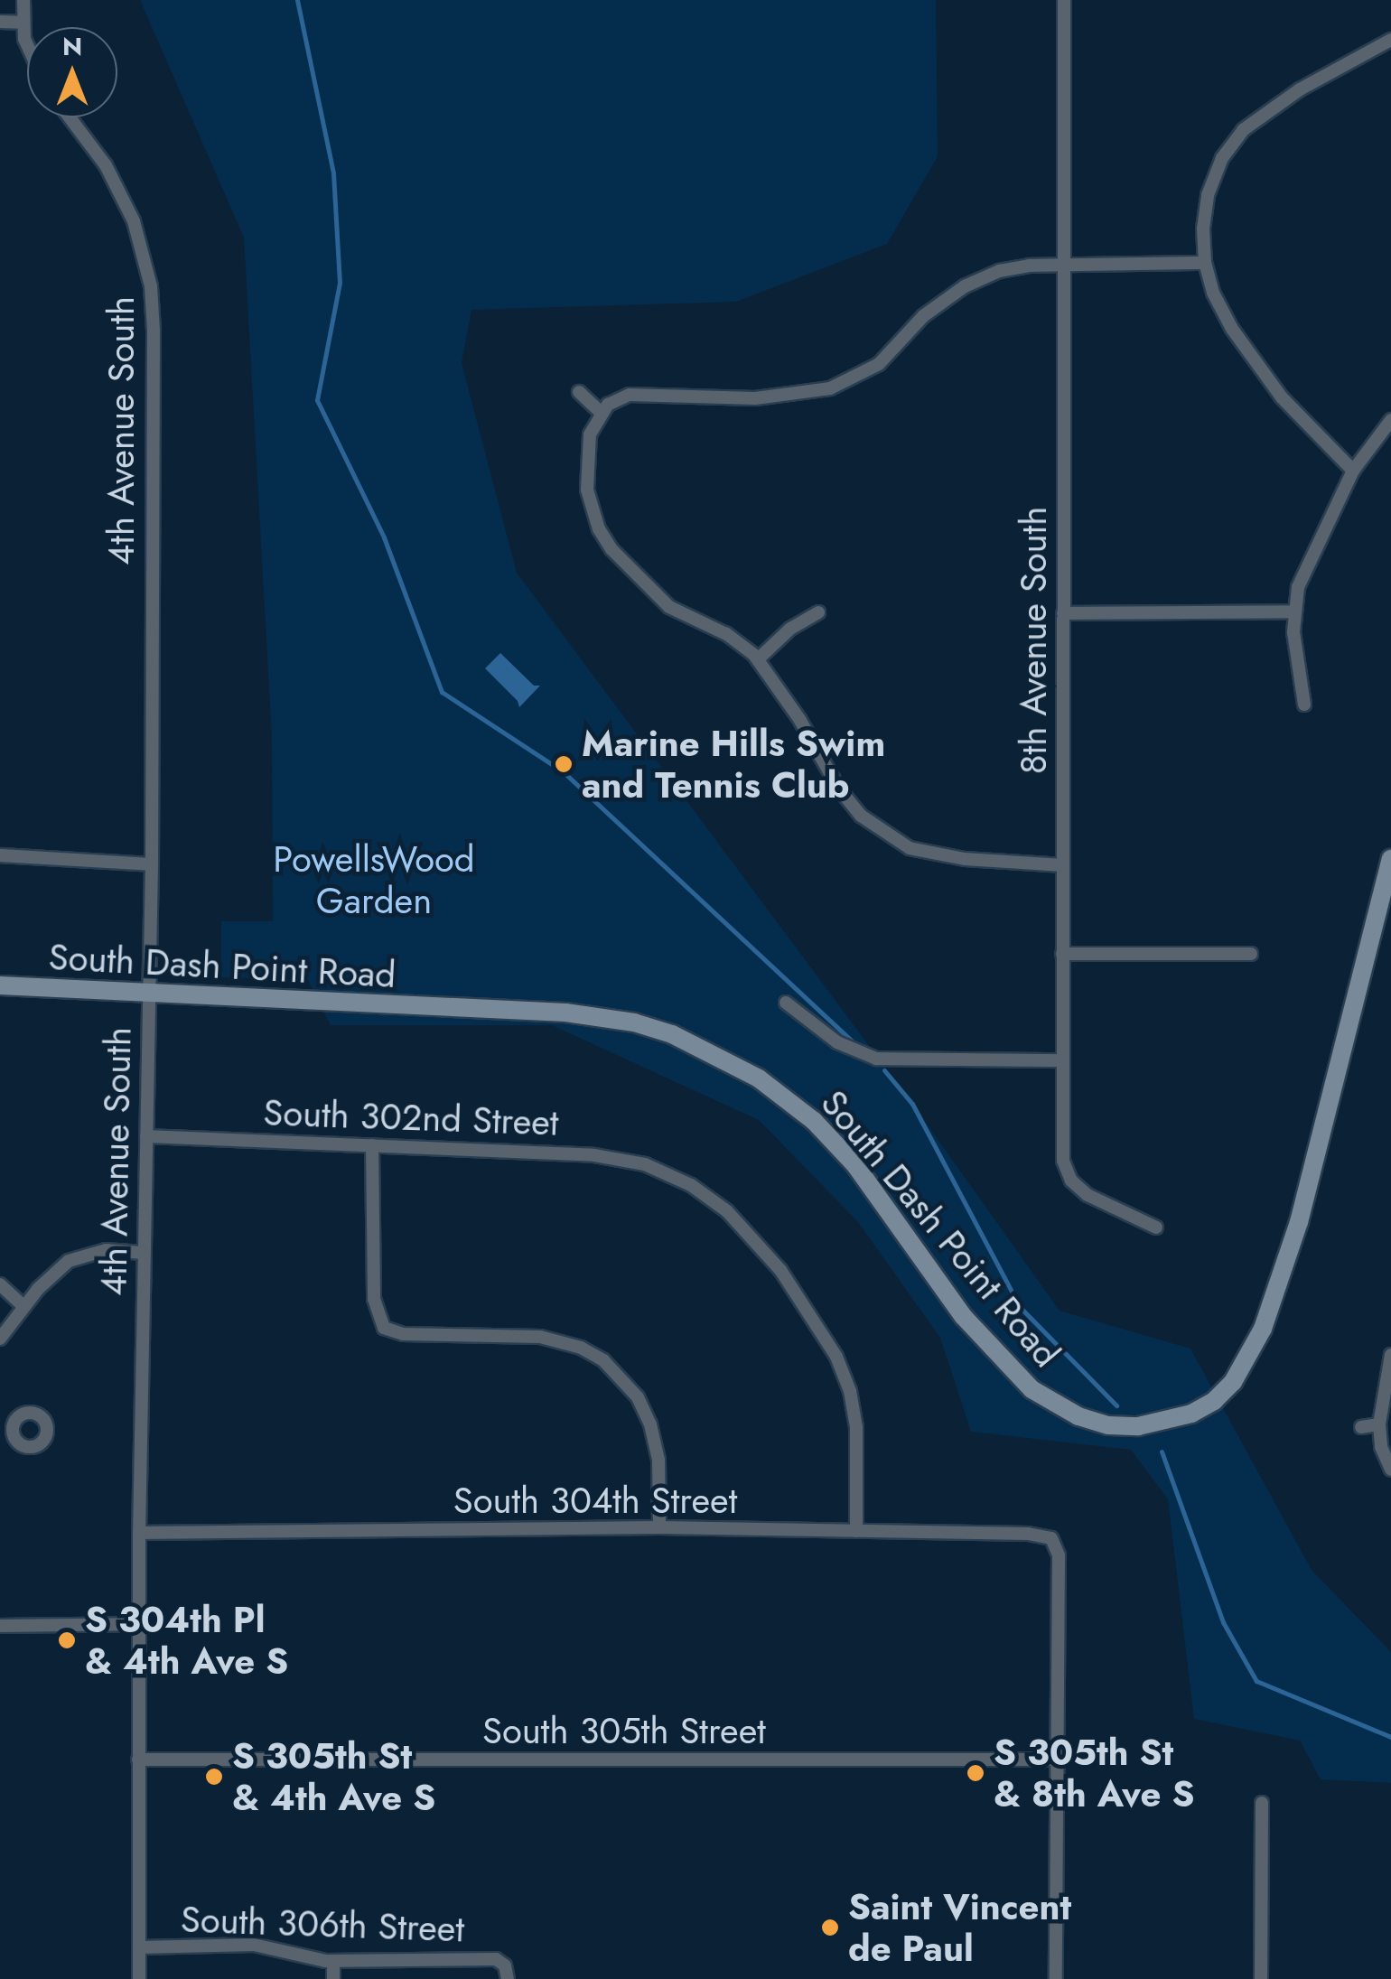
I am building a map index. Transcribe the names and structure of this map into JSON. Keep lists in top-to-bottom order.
{
  "streets": {
    "main road": ["South Dash Point Road"],
    "street": [
      "4th Avenue South",
      "8th Avenue South",
      "South 302nd Street",
      "South 304th Street",
      "South 305th Street",
      "South 306th Street"
    ]
  },
  "crossings": [
    ["4th Avenue South", "South Dash Point Road"],
    ["4th Avenue South", "South 302nd Street"],
    ["4th Avenue South", "South 304th Street"],
    ["4th Avenue South", "South 305th Street"],
    ["4th Avenue South", "South 306th Street"],
    ["South 302nd Street", "South 304th Street"],
    ["South 304th Street", "South 305th Street"]
  ],
  "parks": ["PowellsWood Garden"],
  "places": [
    "Marine Hills Swim and Tennis Club",
    "S 304th Pl & 4th Ave S",
    "S 305th St & 8th Ave S",
    "S 305th St & 4th Ave S",
    "Saint Vincent de Paul"
  ],
  "north": "top"
}
